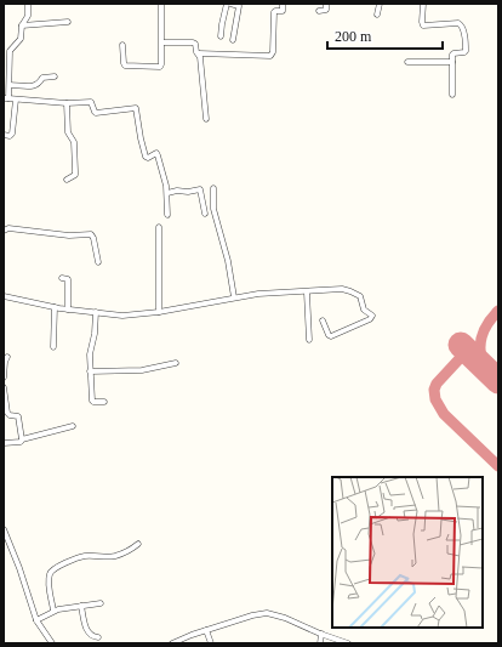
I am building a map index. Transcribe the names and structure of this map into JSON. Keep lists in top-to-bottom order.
{
  "scale_bar": "200 m"
}
